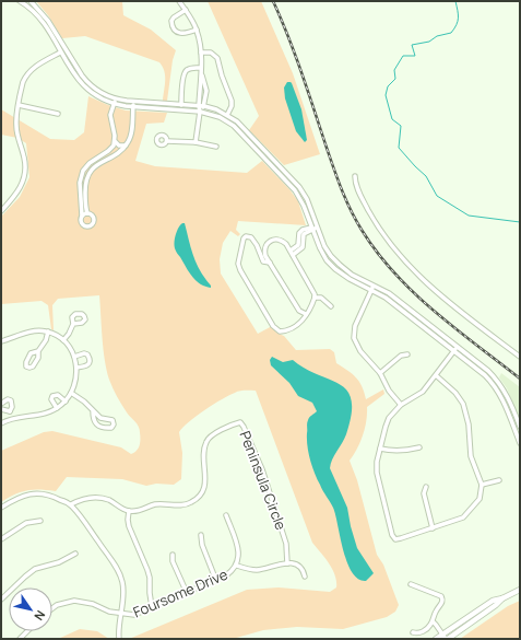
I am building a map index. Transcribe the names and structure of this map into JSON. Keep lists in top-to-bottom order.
{
  "streets": {
    "street": ["Peninsula Circle", "Foursome Drive"]
  },
  "north": "bottom right"
}
